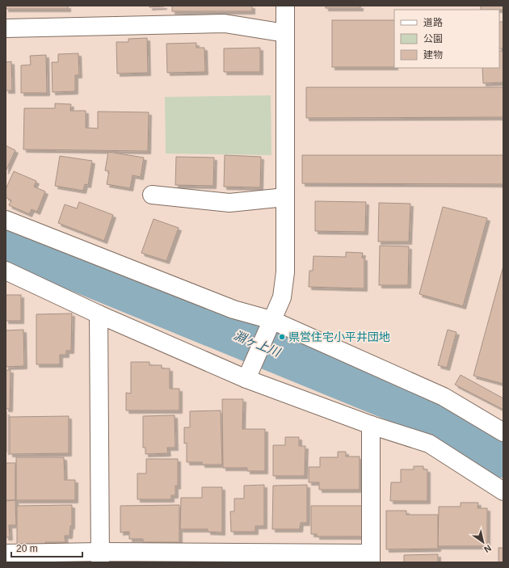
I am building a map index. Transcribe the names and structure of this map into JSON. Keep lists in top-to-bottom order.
{
  "water": ["淵ヶ上川"],
  "places": ["県営住宅小平井団地"],
  "legend": ["道路", "公園", "建物"],
  "scale_bar": "20 m",
  "north": "bottom right"
}
